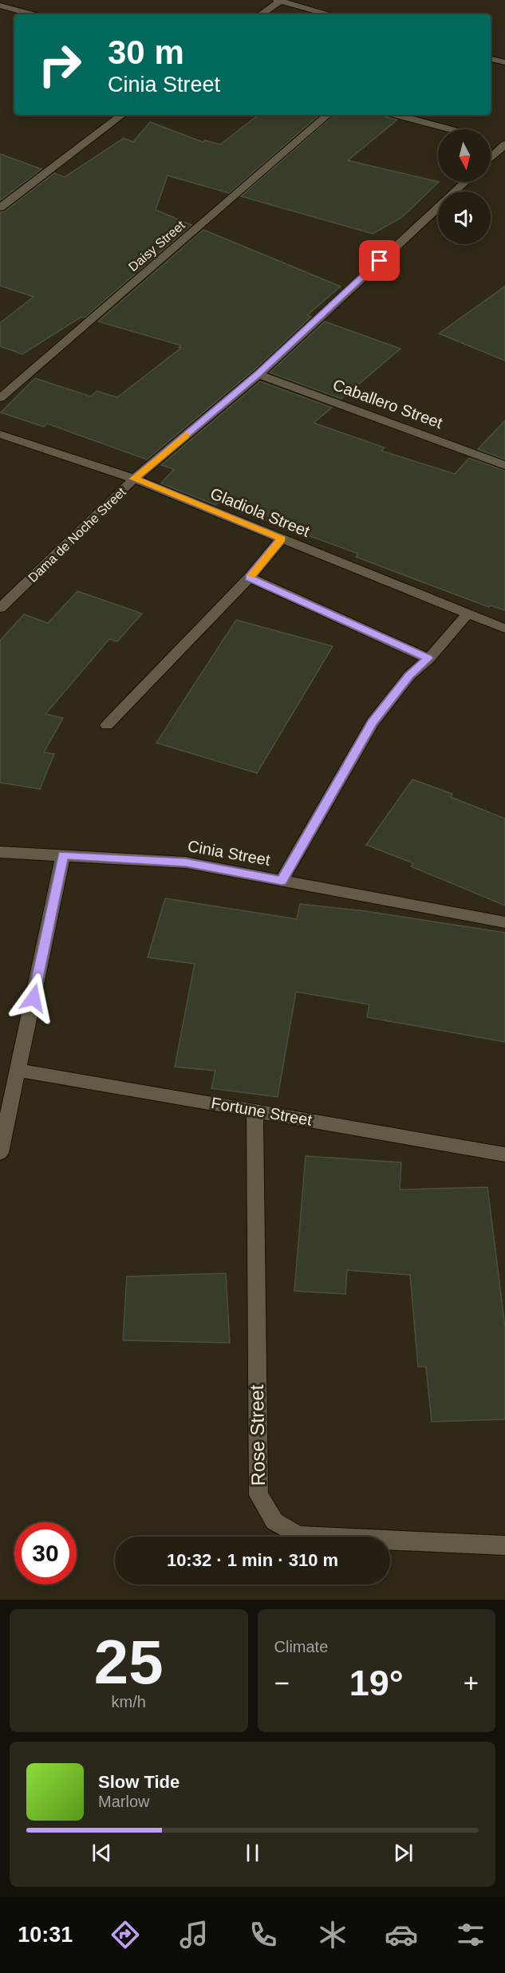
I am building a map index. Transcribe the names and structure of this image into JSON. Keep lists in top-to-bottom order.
{
  "streets": {
    "street": [
      "Daisy Street",
      "Caballero Street",
      "Gladiola Street",
      "Dama de Noche Street",
      "Cinia Street",
      "Fortune Street",
      "Rose Street"
    ]
  },
  "crossings": [
    ["Caballero Street", "Dama de Noche Street"],
    ["Gladiola Street", "Dama de Noche Street"],
    ["Fortune Street", "Rose Street"]
  ],
  "north": "bottom",
  "page": {
    "turn": ["30 m", "Cinia Street"],
    "limit": "30",
    "trip": "10:32 · 1 min · 310 m",
    "tile": [
      ["25", "km/h"],
      "Climate"
    ],
    "heat": ["−", "19°", "+"],
    "song": ["Slow Tide", "Marlow"],
    "tabs": "10:31"
  }
}
